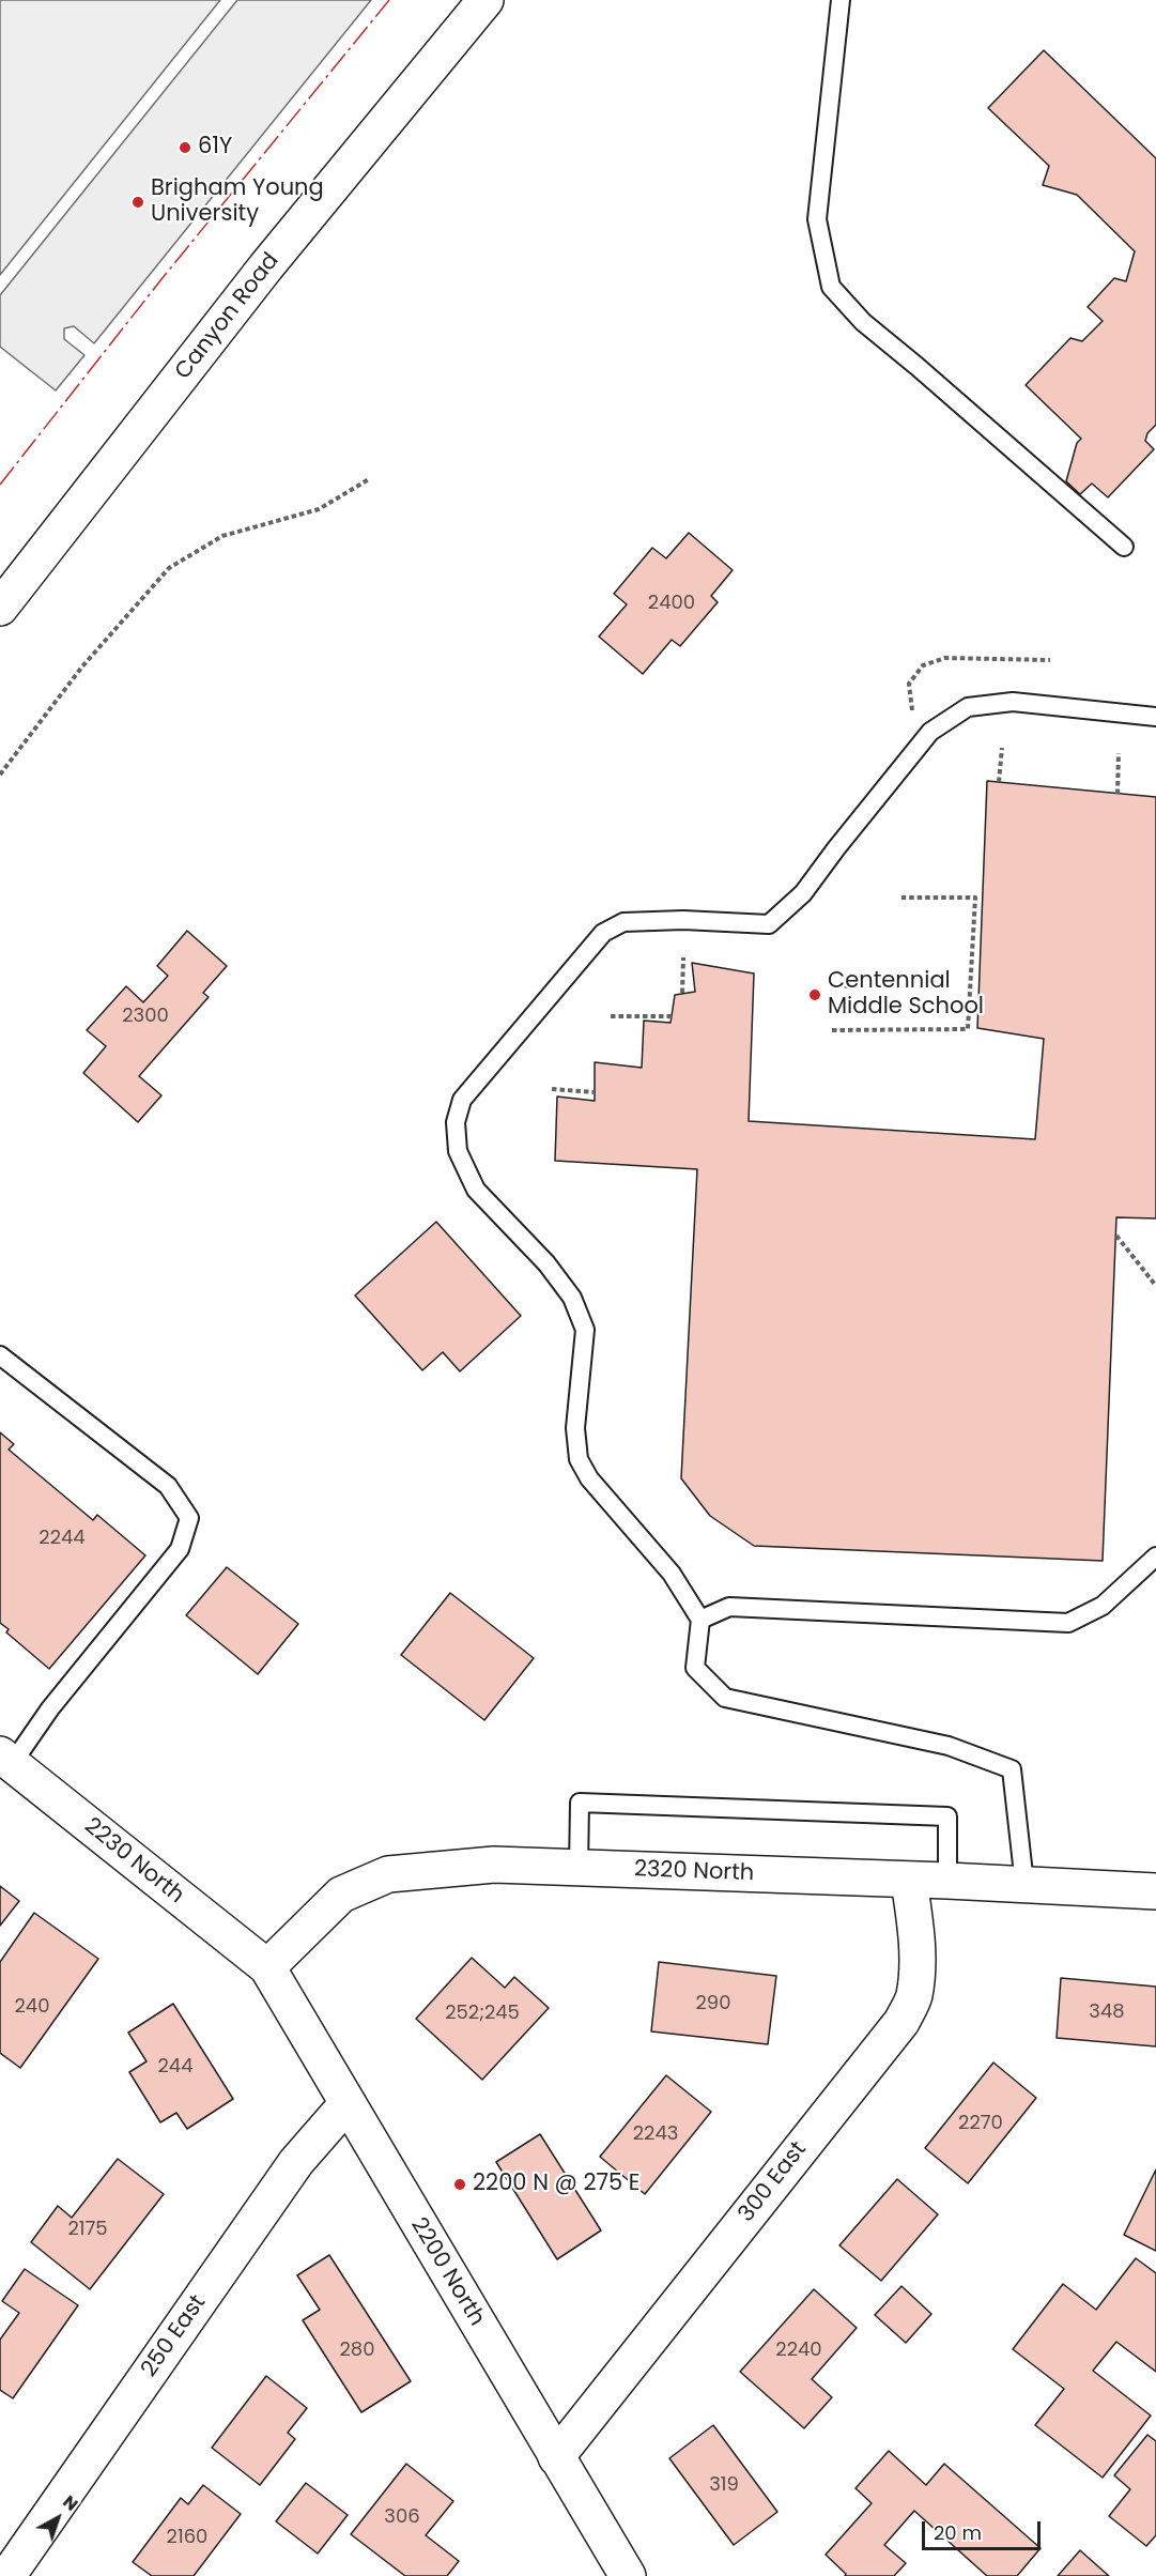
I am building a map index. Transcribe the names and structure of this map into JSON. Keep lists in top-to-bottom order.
{
  "streets": {
    "street": [
      "Canyon Road",
      "2230 North",
      "2320 North",
      "300 East",
      "2200 North",
      "250 East"
    ]
  },
  "crossings": [
    ["2230 North", "2320 North"],
    ["2230 North", "2200 North"],
    ["2320 North", "300 East"],
    ["2320 North", "2200 North"],
    ["300 East", "2200 North"],
    ["2200 North", "250 East"]
  ],
  "places": [
    "61Y",
    "Brigham Young University",
    "Centennial Middle School",
    "2200 N @ 275 E"
  ],
  "house_numbers": [
    "2400",
    "2300",
    "2244",
    "290",
    "240",
    "348",
    "252;245",
    "244",
    "2270",
    "2243",
    "2175",
    "280",
    "2240",
    "319",
    "306",
    "2160"
  ],
  "scale_bar": "20 m",
  "north": "top right"
}
